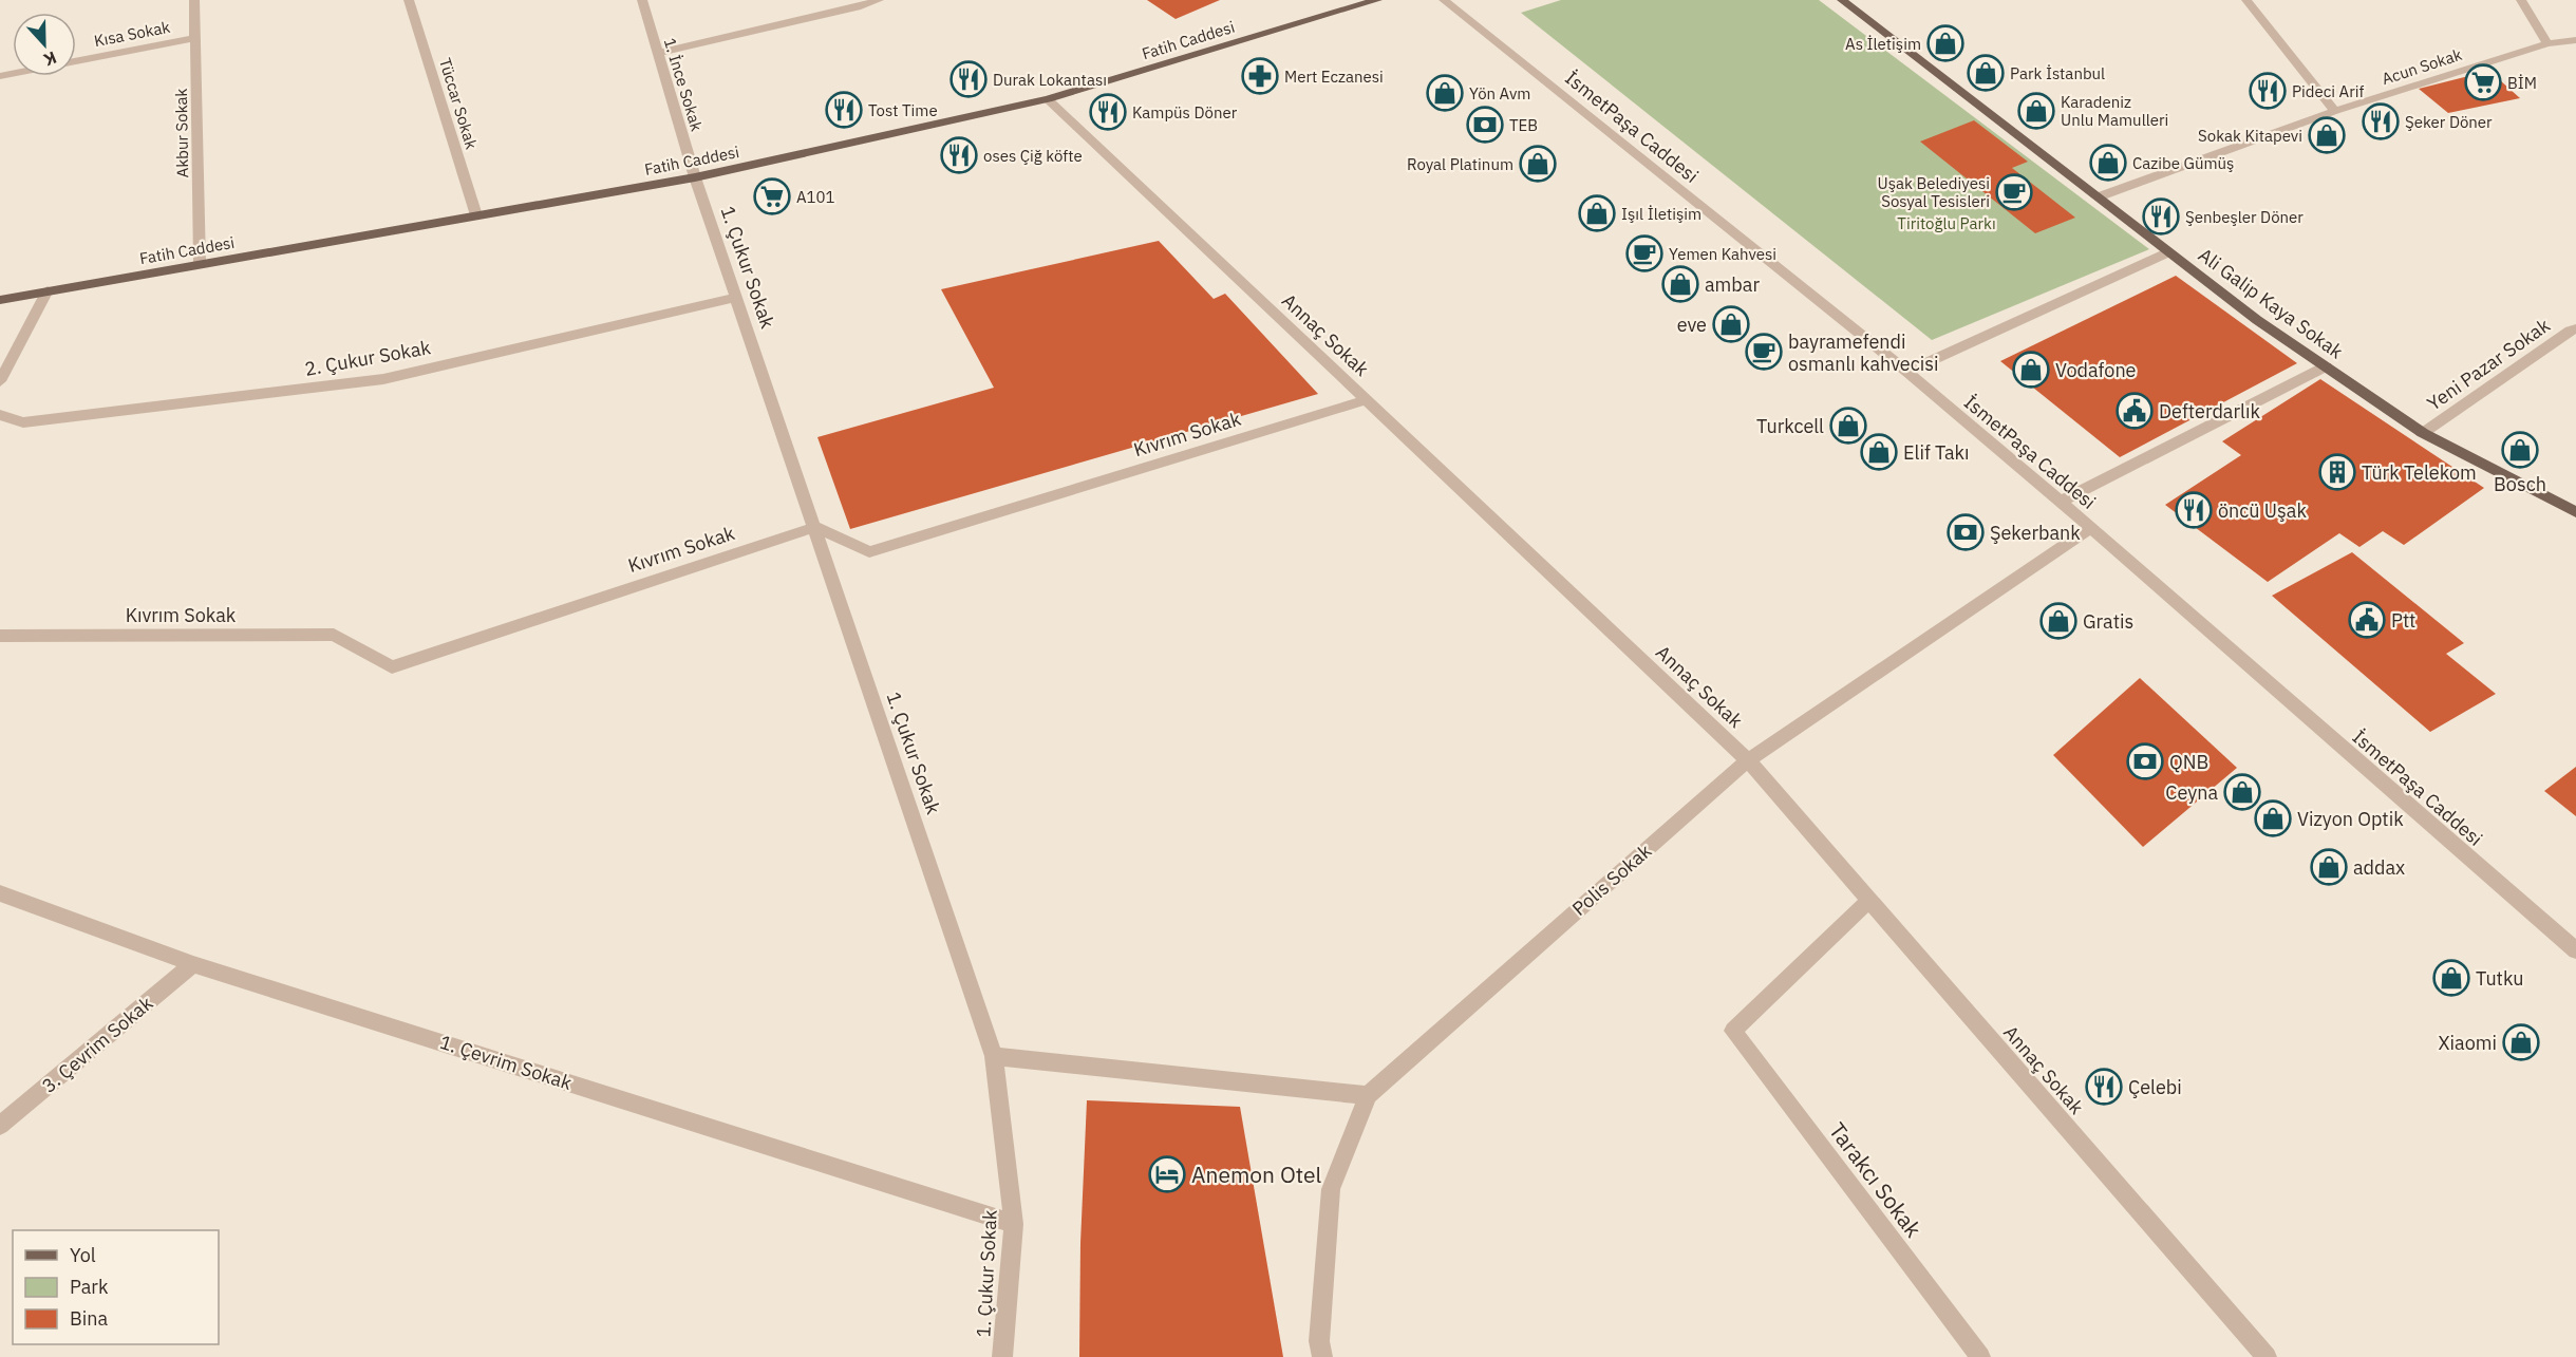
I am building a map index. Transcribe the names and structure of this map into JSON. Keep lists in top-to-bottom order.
{
  "streets": {
    "main road": ["Fatih Caddesi", "Ali Galip Kaya Sokak"],
    "street": [
      "Kısa Sokak",
      "Acun Sokak",
      "1. İnce Sokak",
      "Tüccar Sokak",
      "İsmetPaşa Caddesi",
      "Akbur Sokak",
      "1. Çukur Sokak",
      "Annaç Sokak",
      "2. Çukur Sokak",
      "Yeni Pazar Sokak",
      "Kıvrım Sokak",
      "Polis Sokak",
      "3. Çevrim Sokak",
      "1. Çevrim Sokak",
      "Tarakcı Sokak"
    ]
  },
  "crossings": [
    ["Kısa Sokak", "Akbur Sokak"],
    ["Fatih Caddesi", "1. İnce Sokak"],
    ["Fatih Caddesi", "Tüccar Sokak"],
    ["Fatih Caddesi", "Akbur Sokak"],
    ["Fatih Caddesi", "1. Çukur Sokak"],
    ["Fatih Caddesi", "Annaç Sokak"],
    ["Acun Sokak", "Ali Galip Kaya Sokak"],
    ["1. İnce Sokak", "1. Çukur Sokak"],
    ["İsmetPaşa Caddesi", "Polis Sokak"],
    ["1. Çukur Sokak", "2. Çukur Sokak"],
    ["1. Çukur Sokak", "Kıvrım Sokak"],
    ["1. Çukur Sokak", "1. Çevrim Sokak"],
    ["Ali Galip Kaya Sokak", "Yeni Pazar Sokak"],
    ["Annaç Sokak", "Kıvrım Sokak"],
    ["Annaç Sokak", "Polis Sokak"],
    ["Annaç Sokak", "Tarakcı Sokak"],
    ["3. Çevrim Sokak", "1. Çevrim Sokak"]
  ],
  "parks": ["Tiritoğlu Parkı"],
  "places": {
    "shop": [
      "As İletişim",
      "Park İstanbul",
      "Yön Avm",
      "Karadeniz Unlu Mamulleri",
      "Sokak Kitapevi",
      "Cazibe Gümüş",
      "Royal Platinum",
      "Işıl İletişim",
      "ambar",
      "eve",
      "Vodafone",
      "Turkcell",
      "Bosch",
      "Elif Takı",
      "Gratis",
      "Ceyna",
      "Vizyon Optik",
      "addax",
      "Tutku",
      "Xiaomi"
    ],
    "pharmacy": ["Mert Eczanesi"],
    "restaurant": [
      "Durak Lokantası",
      "Pideci Arif",
      "Tost Time",
      "Kampüs Döner",
      "Şeker Döner",
      "oses Çiğ köfte",
      "Şenbeşler Döner",
      "öncü Uşak",
      "Çelebi"
    ],
    "supermarket": ["BİM", "A101"],
    "bank": ["TEB", "Şekerbank", "QNB"],
    "cafe": ["Uşak Belediyesi Sosyal Tesisleri", "Yemen Kahvesi", "bayramefendi osmanlı kahvecisi"],
    "public building": ["Defterdarlık", "Ptt"],
    "building": ["Türk Telekom"],
    "hotel": ["Anemon Otel"]
  },
  "legend": ["Yol", "Park", "Bina"],
  "north": "bottom"
}
